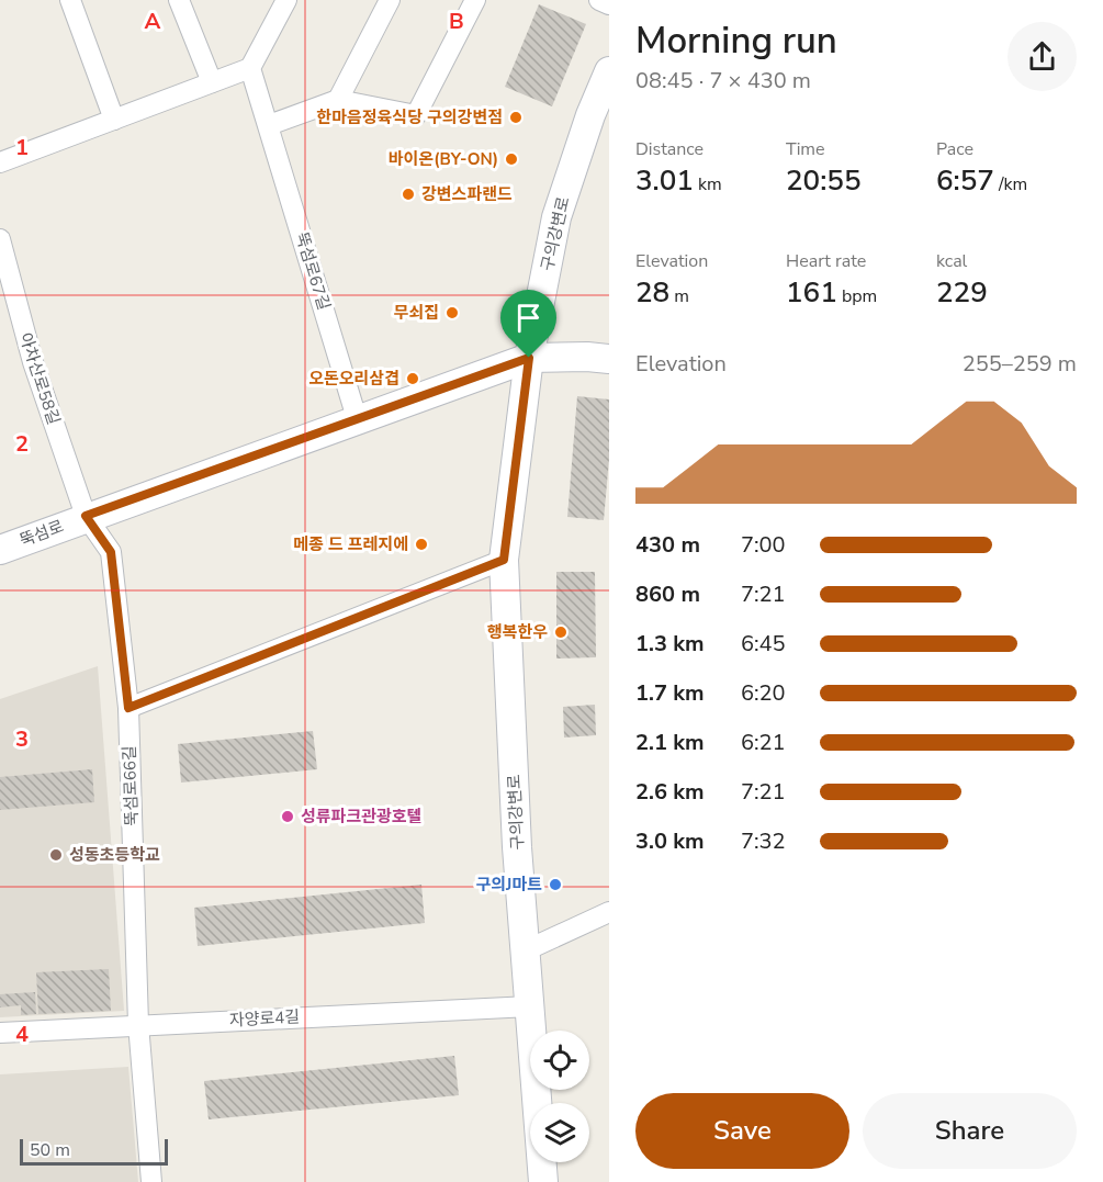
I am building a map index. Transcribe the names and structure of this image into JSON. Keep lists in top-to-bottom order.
{
  "streets": {
    "street": [
      "구의강변로",
      "뚝섬로67길",
      "아차산로58길",
      "뚝섬로",
      "뚝섬로66길",
      "자양로4길"
    ]
  },
  "crossings": [
    ["구의강변로", "뚝섬로"],
    ["구의강변로", "자양로4길"],
    ["뚝섬로67길", "뚝섬로"],
    ["아차산로58길", "뚝섬로"],
    ["아차산로58길", "뚝섬로66길"],
    ["뚝섬로", "뚝섬로66길"],
    ["뚝섬로66길", "자양로4길"]
  ],
  "places": [
    "한마음정육식당 구의강변점",
    "바이온(BY-ON)",
    "강변스파랜드",
    "무쇠집",
    "오돈오리삼겹",
    "메종 드 프레지에",
    "행복한우",
    "성류파크관광호텔",
    "성동초등학교",
    "구의J마트"
  ],
  "scale_bar": "50 m",
  "page": {
    "heading": ["Morning run", "08:45 · 7 × 430 m"],
    "stats": [
      ["Distance", "3.01 km"],
      ["Time", "20:55"],
      ["Pace", "6:57 /km"],
      ["Elevation", "28 m"],
      ["Heart rate", "161 bpm"],
      ["kcal", "229"]
    ],
    "chart": ["Elevation", "255–259 m"],
    "list": [
      {
        "name": "430 m",
        "note": "7:00"
      },
      {
        "name": "860 m",
        "note": "7:21"
      },
      {
        "name": "1.3 km",
        "note": "6:45"
      },
      {
        "name": "1.7 km",
        "note": "6:20"
      },
      {
        "name": "2.1 km",
        "note": "6:21"
      },
      {
        "name": "2.6 km",
        "note": "7:21"
      },
      {
        "name": "3.0 km",
        "note": "7:32"
      }
    ],
    "buttons": ["Save", "Share"],
    "scale": "50 m"
  },
  "grid": {
    "columns": ["A", "B"],
    "rows": [
      "1",
      "2",
      "3",
      "4"
    ]
  }
}
